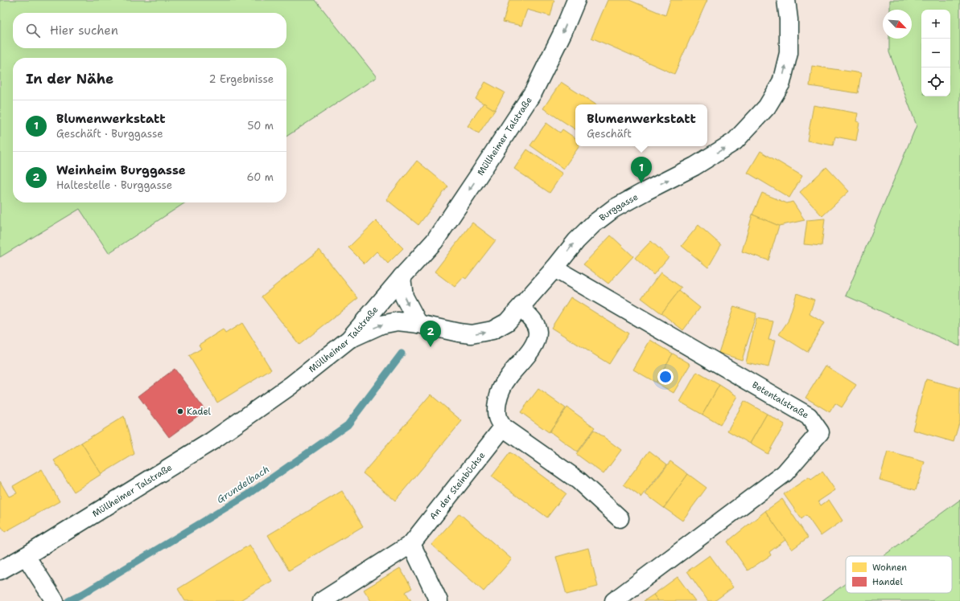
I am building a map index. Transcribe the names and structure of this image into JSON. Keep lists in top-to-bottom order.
{
  "streets": {
    "main road": [
      "Müllheimer Talstraße",
      "Burggasse",
      "Betentalstraße",
      "An der Steinbüchse"
    ]
  },
  "crossings": [
    ["Müllheimer Talstraße", "Burggasse"],
    ["Burggasse", "Betentalstraße"]
  ],
  "one_way": ["Müllheimer Talstraße", "Burggasse"],
  "water": ["Grundelbach"],
  "places": ["Kadel"],
  "legend": ["Wohnen", "Handel"],
  "north": "bottom right",
  "page": {
    "map_buttons": ["+", "−"],
    "search": "Hier suchen",
    "heading": ["In der Nähe", "2 Ergebnisse"],
    "list": [
      {
        "mark": "1",
        "name": "Blumenwerkstatt",
        "note": "Geschäft · Burggasse",
        "value": "50 m"
      },
      {
        "mark": "2",
        "name": "Weinheim Burggasse",
        "note": "Haltestelle · Burggasse",
        "value": "60 m"
      }
    ],
    "popup": ["Blumenwerkstatt", "Geschäft"],
    "pins": ["1", "2"]
  }
}
